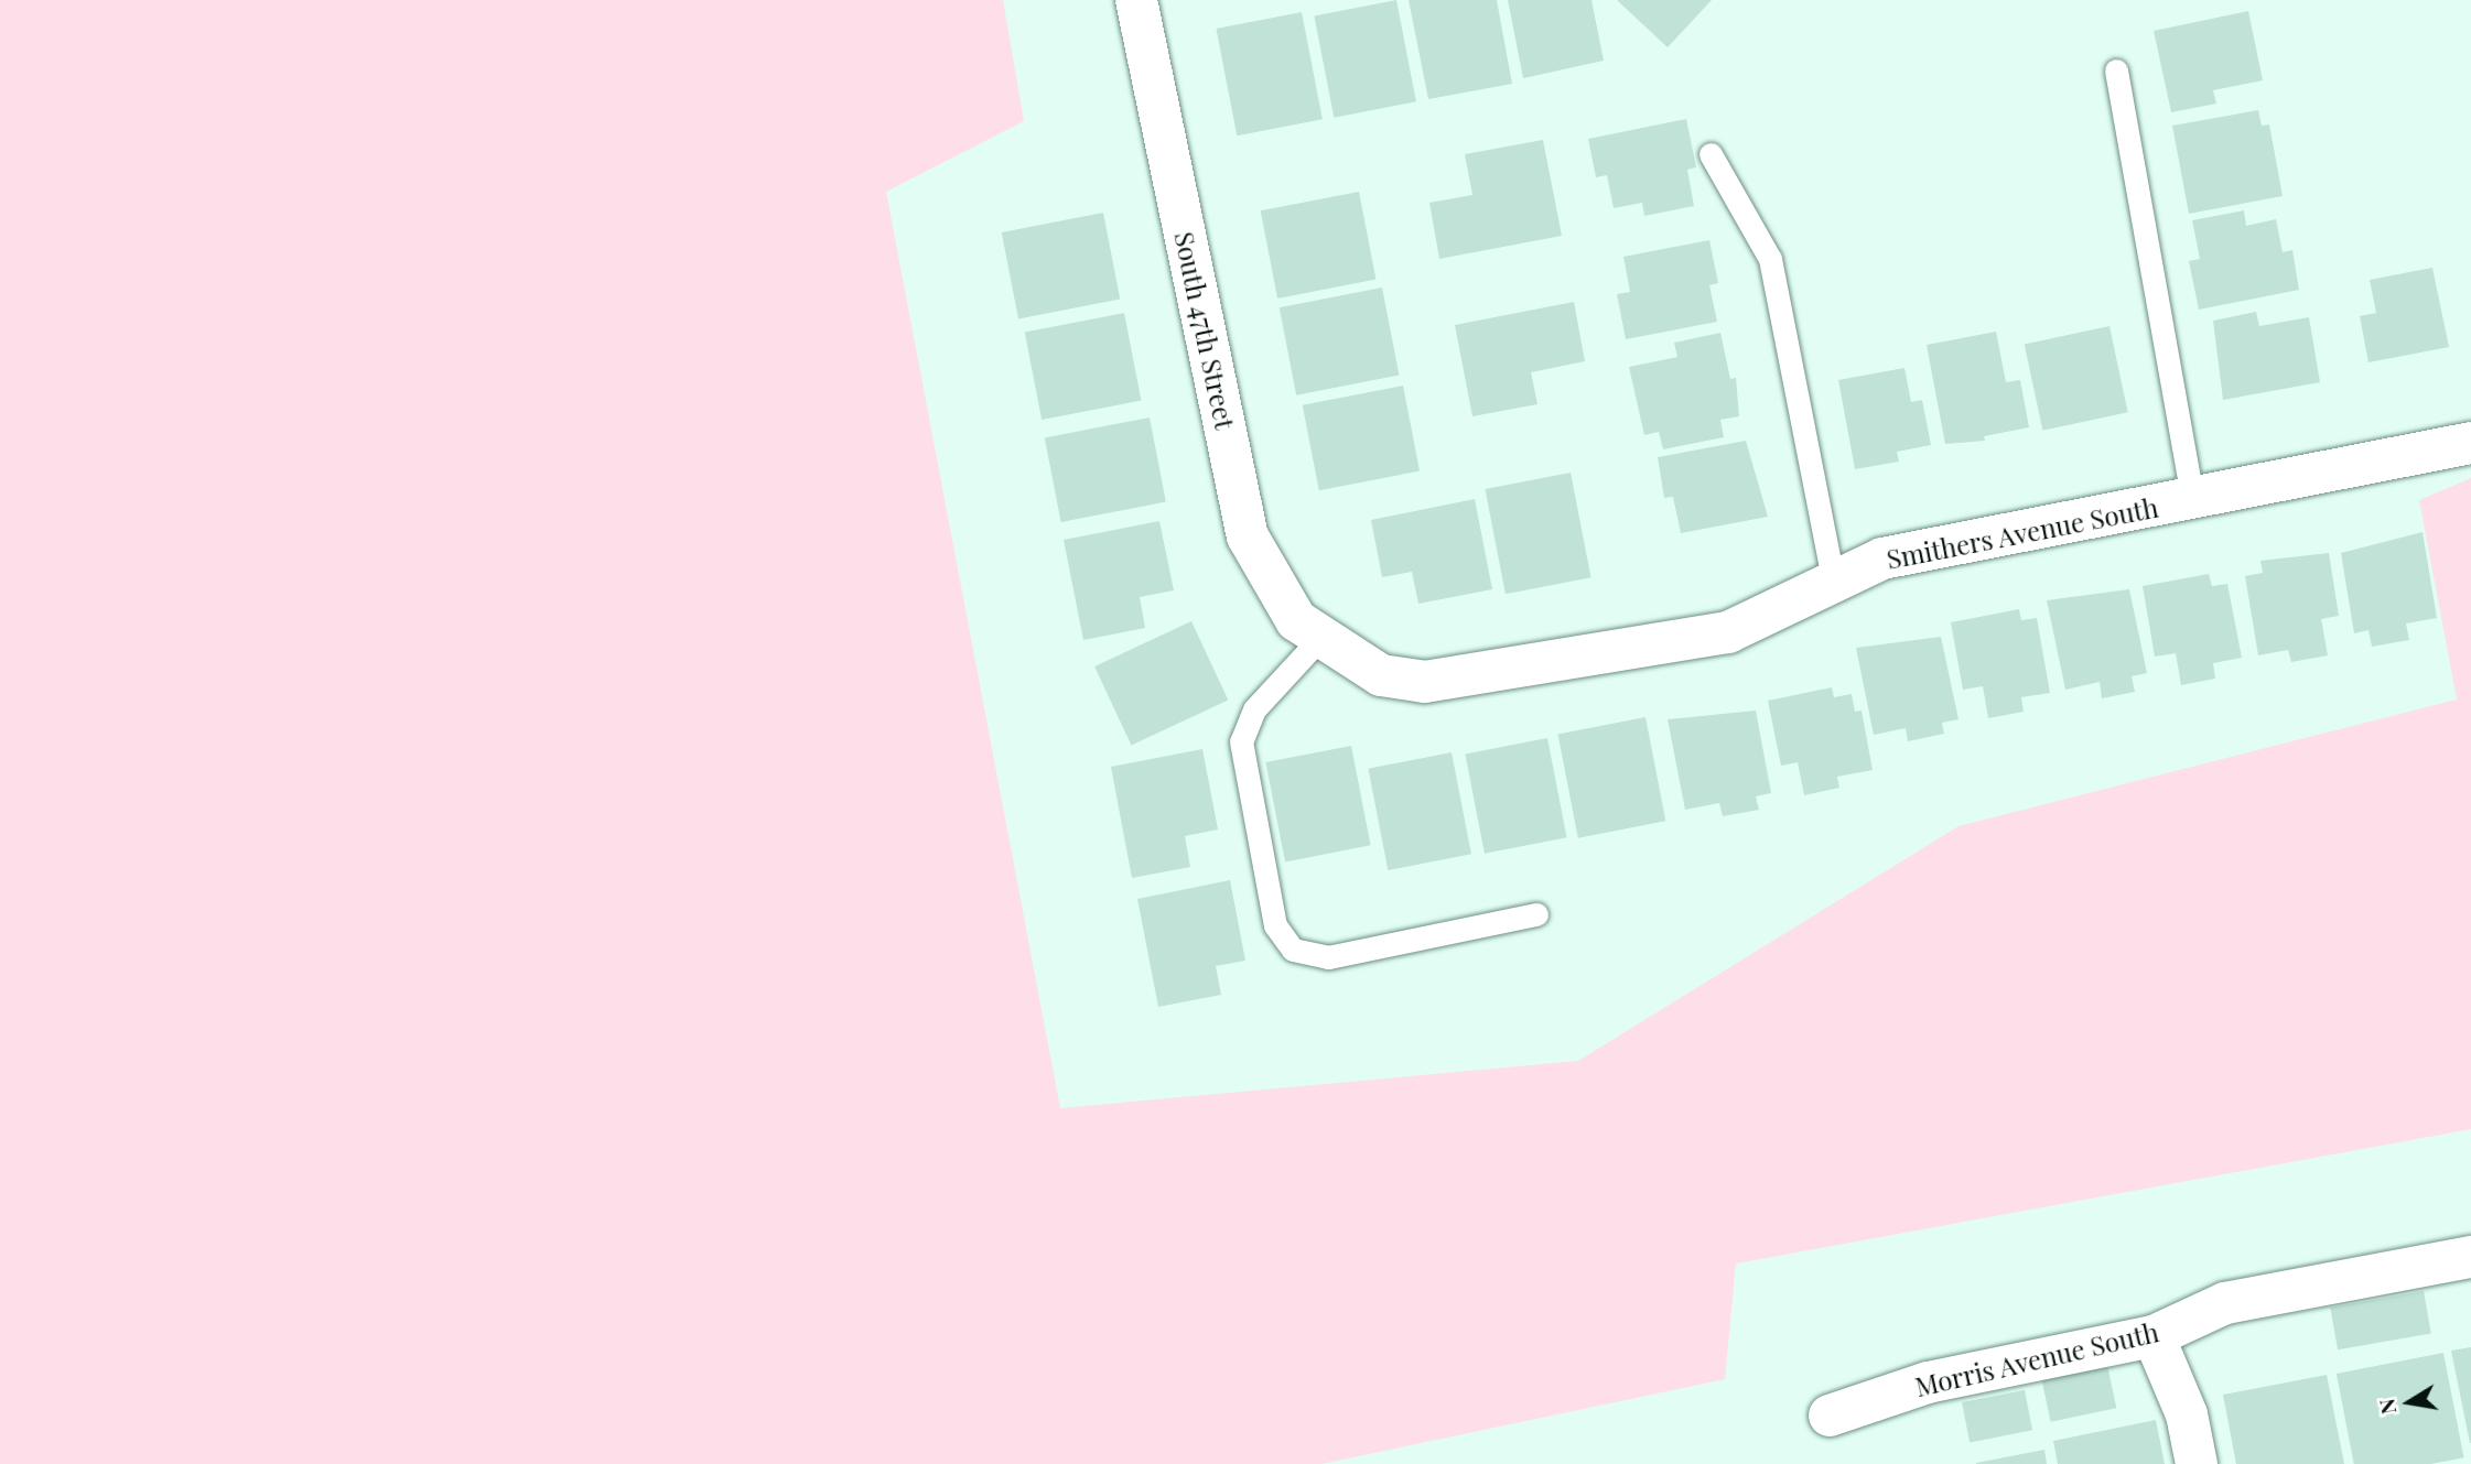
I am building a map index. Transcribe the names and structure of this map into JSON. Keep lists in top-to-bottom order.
{
  "streets": {
    "street": ["South 47th Street", "Smithers Avenue South", "Morris Avenue South"]
  },
  "crossings": [
    ["South 47th Street", "Smithers Avenue South"]
  ],
  "north": "left"
}
